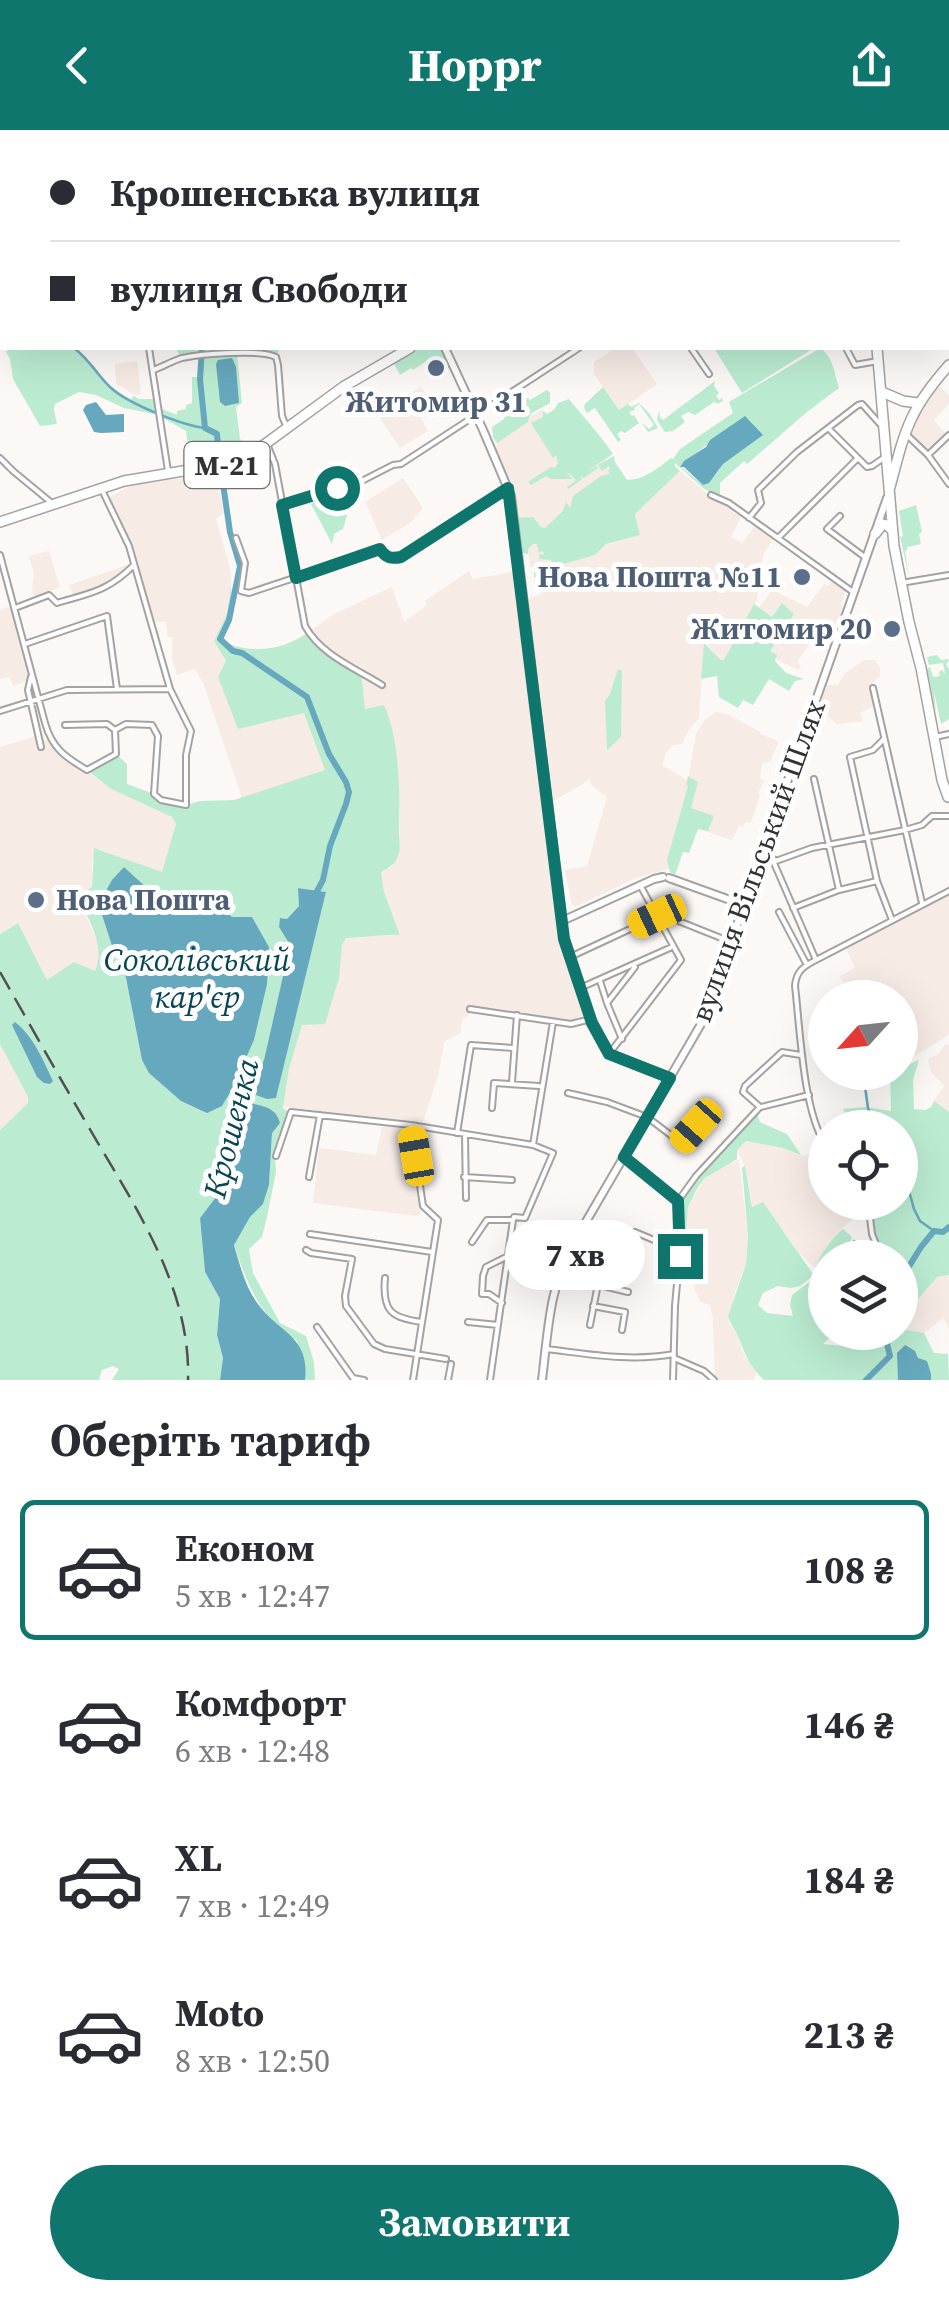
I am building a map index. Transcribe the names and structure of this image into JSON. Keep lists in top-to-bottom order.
{
  "streets": {
    "main road": ["М-21"],
    "street": ["вулиця Вільський Шлях"]
  },
  "water": ["Соколівський кар'єр", "Крошенка"],
  "places": [
    "Житомир 31",
    "Нова Пошта №11",
    "Житомир 20",
    "Нова Пошта"
  ],
  "north": "bottom left",
  "page": {
    "header": "Hoppr",
    "banner": ["Крошенська вулиця", "вулиця Свободи"],
    "bubble": "7 хв",
    "heading": "Оберіть тариф",
    "list": [
      {
        "name": "Економ",
        "note": "5 хв · 12:47",
        "value": "108 ₴"
      },
      {
        "name": "Комфорт",
        "note": "6 хв · 12:48",
        "value": "146 ₴"
      },
      {
        "name": "XL",
        "note": "7 хв · 12:49",
        "value": "184 ₴"
      },
      {
        "name": "Moto",
        "note": "8 хв · 12:50",
        "value": "213 ₴"
      }
    ],
    "buttons": "Замовити"
  }
}
